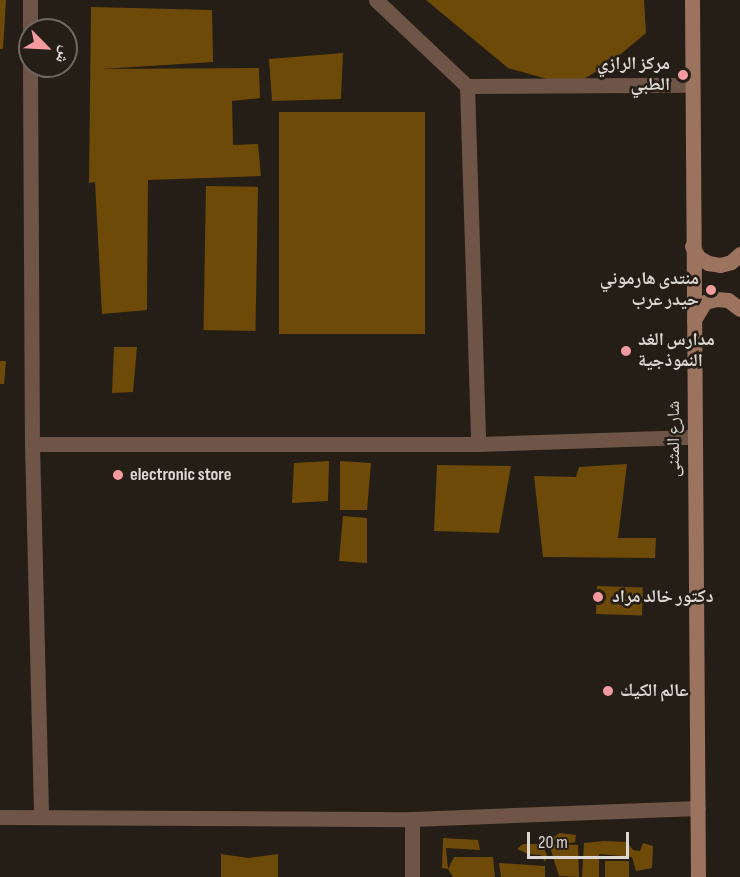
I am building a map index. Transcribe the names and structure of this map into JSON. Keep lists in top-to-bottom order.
{
  "streets": {
    "main road": ["شارع المثنى"]
  },
  "places": [
    "مركز الرازي الطبي",
    "منتدى هارموني حيدر عرب",
    "مدارس الغد النموذجية",
    "electronic store",
    "دكتور خالد مراد",
    "عالم الكيك"
  ],
  "scale_bar": "20 m",
  "north": "bottom right"
}
